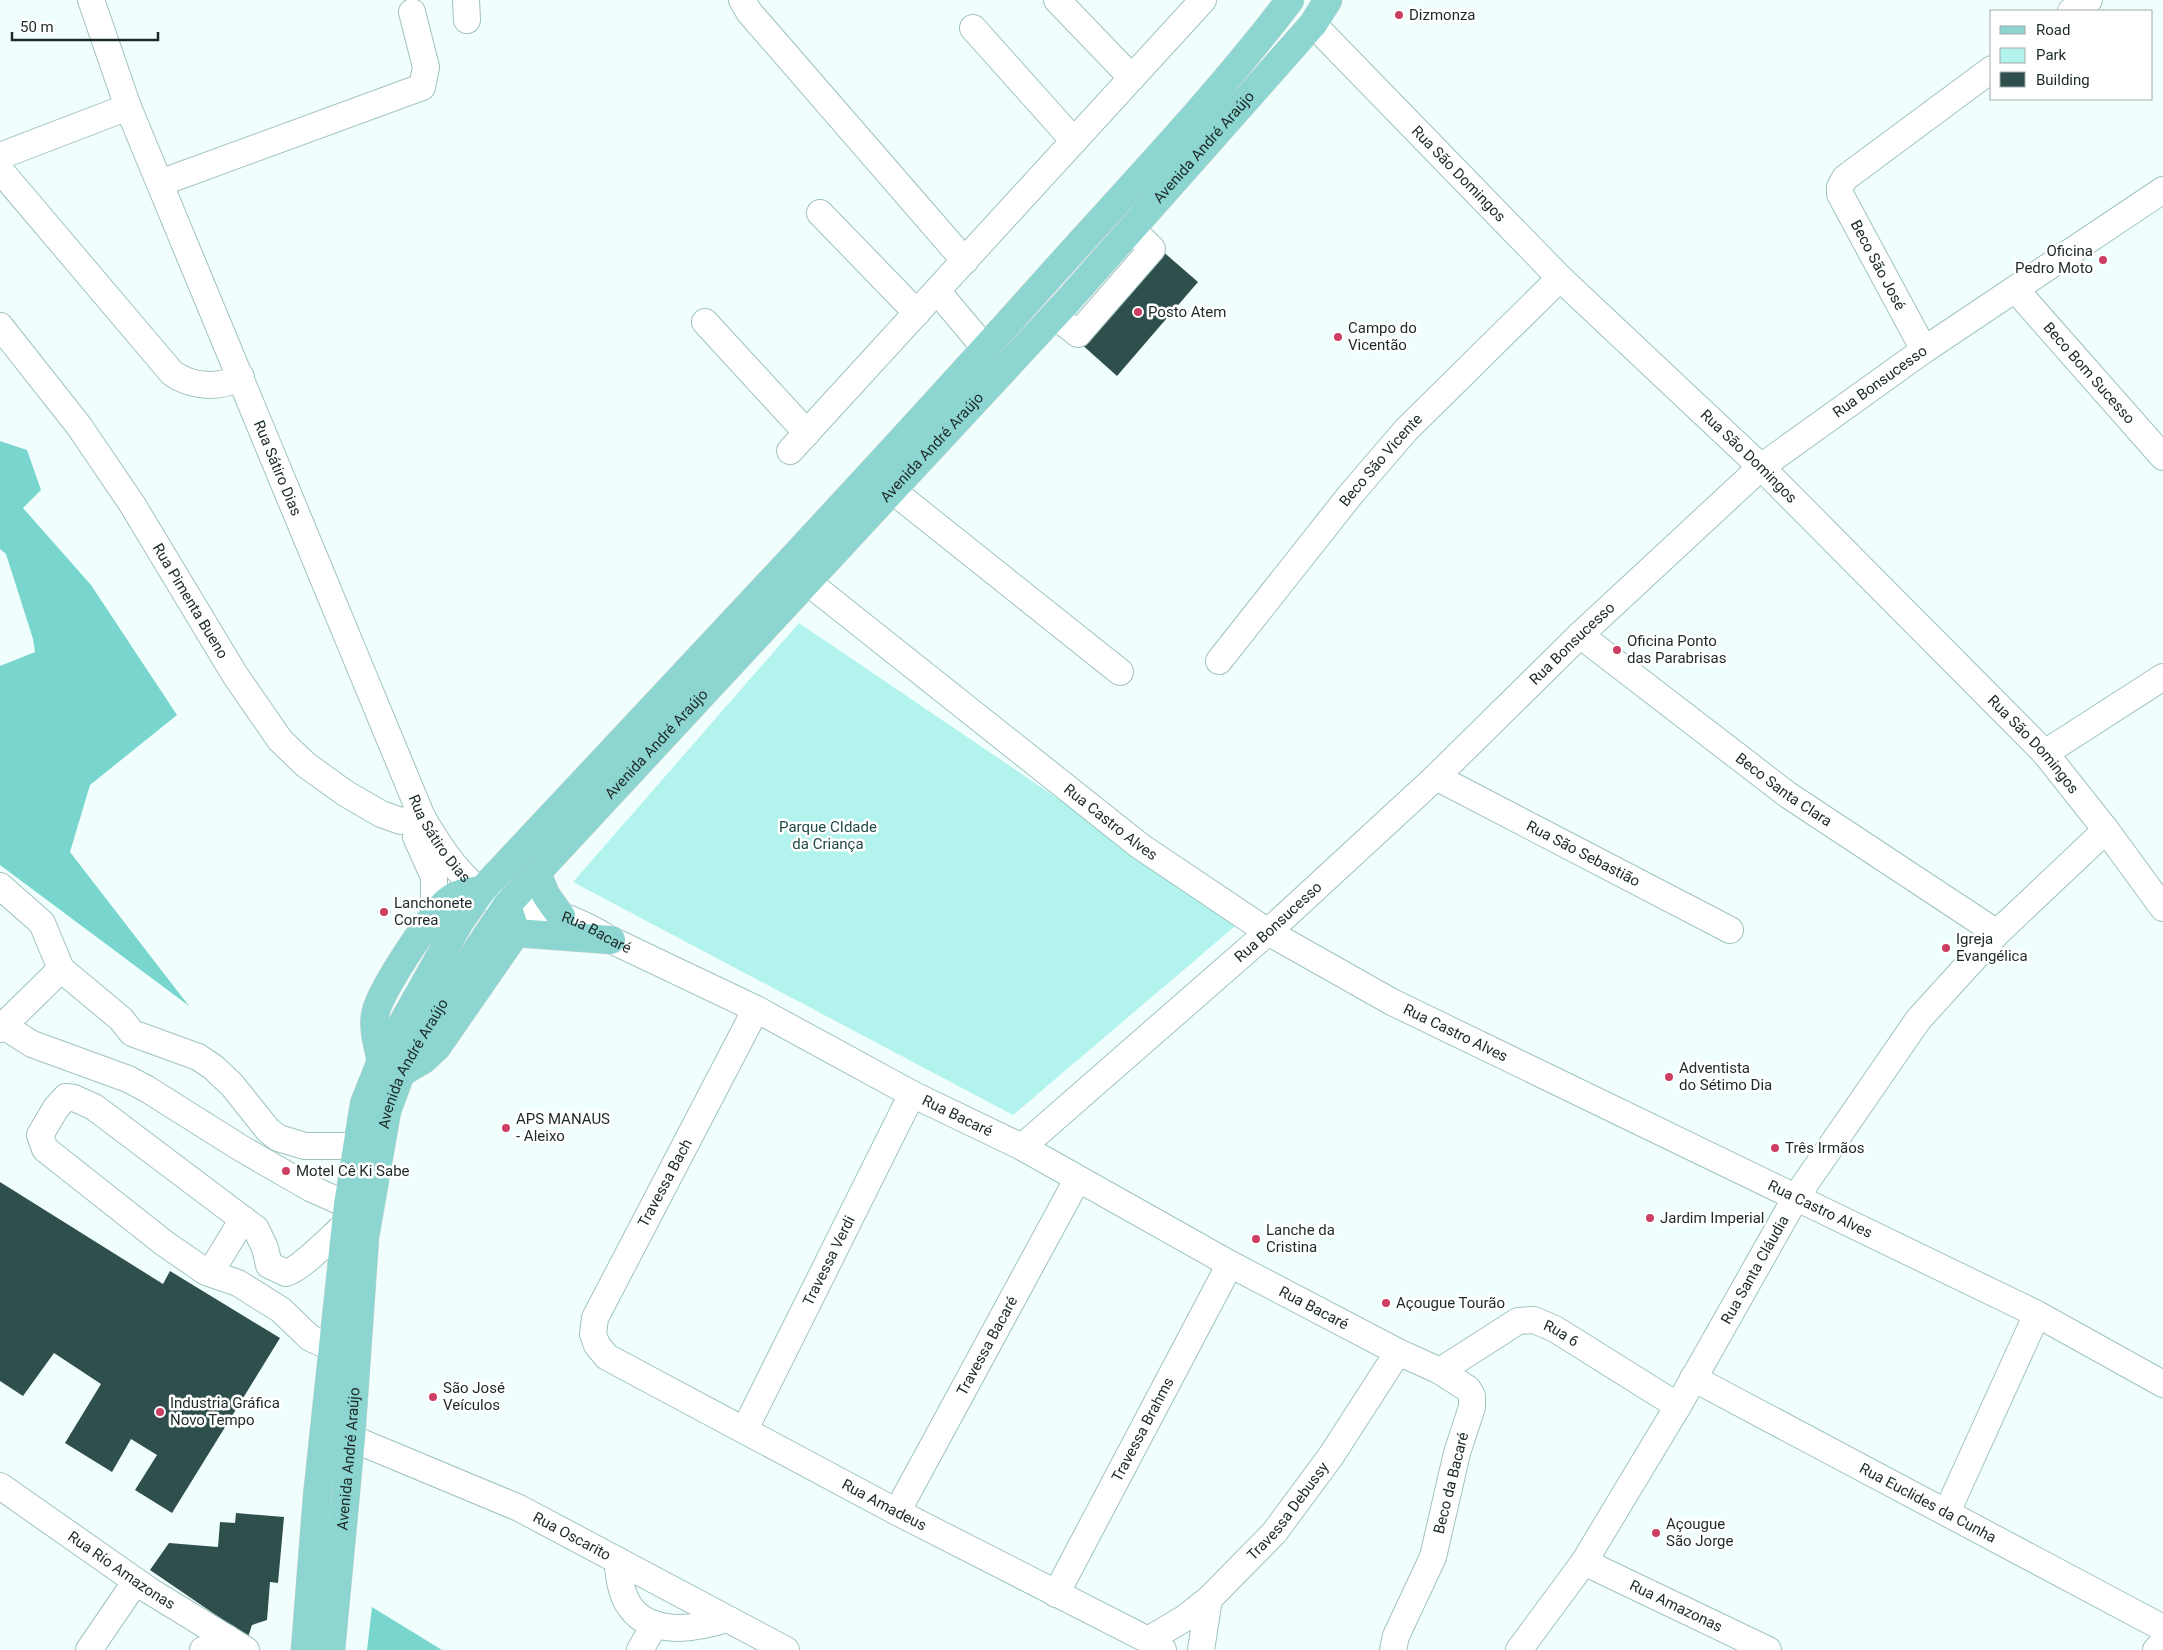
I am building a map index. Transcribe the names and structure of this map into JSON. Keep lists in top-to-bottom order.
{
  "streets": {
    "main road": ["Avenida André Araújo"],
    "street": [
      "Rua São Domingos",
      "Beco São José",
      "Beco Bom Sucesso",
      "Rua Bonsucesso",
      "Beco São Vicente",
      "Rua Sátiro Dias",
      "Rua Pimenta Bueno",
      "Beco Santa Clara",
      "Rua Castro Alves",
      "Rua São Sebastião",
      "Rua Bacaré",
      "Travessa Bach",
      "Travessa Verdi",
      "Rua Santa Cláudia",
      "Rua 6",
      "Travessa Bacaré",
      "Travessa Brahms",
      "Beco da Bacaré",
      "Rua Euclides da Cunha",
      "Rua Amadeus",
      "Travessa Debussy",
      "Rua Oscarito",
      "Rua Río Amazonas",
      "Rua Amazonas"
    ]
  },
  "crossings": [
    ["Avenida André Araújo", "Rua São Domingos"],
    ["Avenida André Araújo", "Rua Sátiro Dias"],
    ["Avenida André Araújo", "Rua Castro Alves"],
    ["Avenida André Araújo", "Rua Bacaré"],
    ["Avenida André Araújo", "Rua Oscarito"],
    ["Rua São Domingos", "Rua Bonsucesso"],
    ["Rua São Domingos", "Beco São Vicente"],
    ["Rua São Domingos", "Rua Santa Cláudia"],
    ["Beco São José", "Rua Bonsucesso"],
    ["Beco Bom Sucesso", "Rua Bonsucesso"],
    ["Rua Bonsucesso", "Beco Santa Clara"],
    ["Rua Bonsucesso", "Rua Castro Alves"],
    ["Rua Bonsucesso", "Rua São Sebastião"],
    ["Rua Bonsucesso", "Rua Bacaré"],
    ["Rua Sátiro Dias", "Rua Pimenta Bueno"],
    ["Rua Sátiro Dias", "Rua Bacaré"],
    ["Beco Santa Clara", "Rua Santa Cláudia"],
    ["Rua Castro Alves", "Rua Santa Cláudia"],
    ["Rua Bacaré", "Travessa Bach"],
    ["Rua Bacaré", "Travessa Verdi"],
    ["Rua Bacaré", "Travessa Bacaré"],
    ["Rua Bacaré", "Travessa Brahms"],
    ["Rua Bacaré", "Beco da Bacaré"],
    ["Rua Bacaré", "Travessa Debussy"],
    ["Travessa Bach", "Rua Amadeus"],
    ["Travessa Verdi", "Rua Amadeus"],
    ["Rua Santa Cláudia", "Rua 6"],
    ["Rua Santa Cláudia", "Rua Euclides da Cunha"],
    ["Rua Santa Cláudia", "Rua Amazonas"],
    ["Rua 6", "Beco da Bacaré"],
    ["Travessa Bacaré", "Rua Amadeus"],
    ["Travessa Brahms", "Rua Amadeus"],
    ["Beco da Bacaré", "Travessa Debussy"],
    ["Rua Amadeus", "Travessa Debussy"]
  ],
  "parks": ["Parque CIdade da Criança"],
  "places": [
    "Dizmonza",
    "Oficina Pedro Moto",
    "Posto Atem",
    "Campo do Vicentão",
    "Oficina Ponto das Parabrisas",
    "Lanchonete Correa",
    "Igreja Evangélica",
    "Adventista do Sétimo Dia",
    "APS MANAUS - Aleixo",
    "Três Irmãos",
    "Motel Cê Ki Sabe",
    "Jardim Imperial",
    "Lanche da Cristina",
    "Açougue Tourão",
    "São José Veículos",
    "Industria Gráfica Novo Tempo",
    "Açougue São Jorge"
  ],
  "legend": ["Road", "Park", "Building"],
  "scale_bar": "50 m"
}
